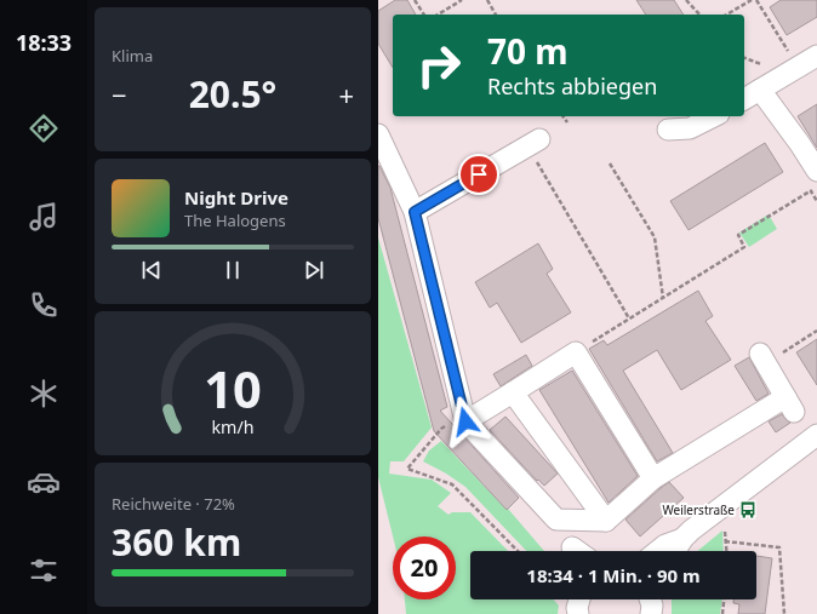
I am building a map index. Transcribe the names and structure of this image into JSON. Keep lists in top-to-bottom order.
{
  "places": {
    "bus stop": ["Weilerstraße"]
  },
  "page": {
    "tabs": "18:33",
    "tile": [
      "Klima",
      ["Reichweite · 72%", "360 km"]
    ],
    "turn": ["70 m", "Rechts abbiegen"],
    "heat": ["−", "20.5°", "+"],
    "song": ["Night Drive", "The Halogens"],
    "limit": "20",
    "trip": "18:34 · 1 Min. · 90 m",
    "gauge": ["10", "km/h"]
  }
}
